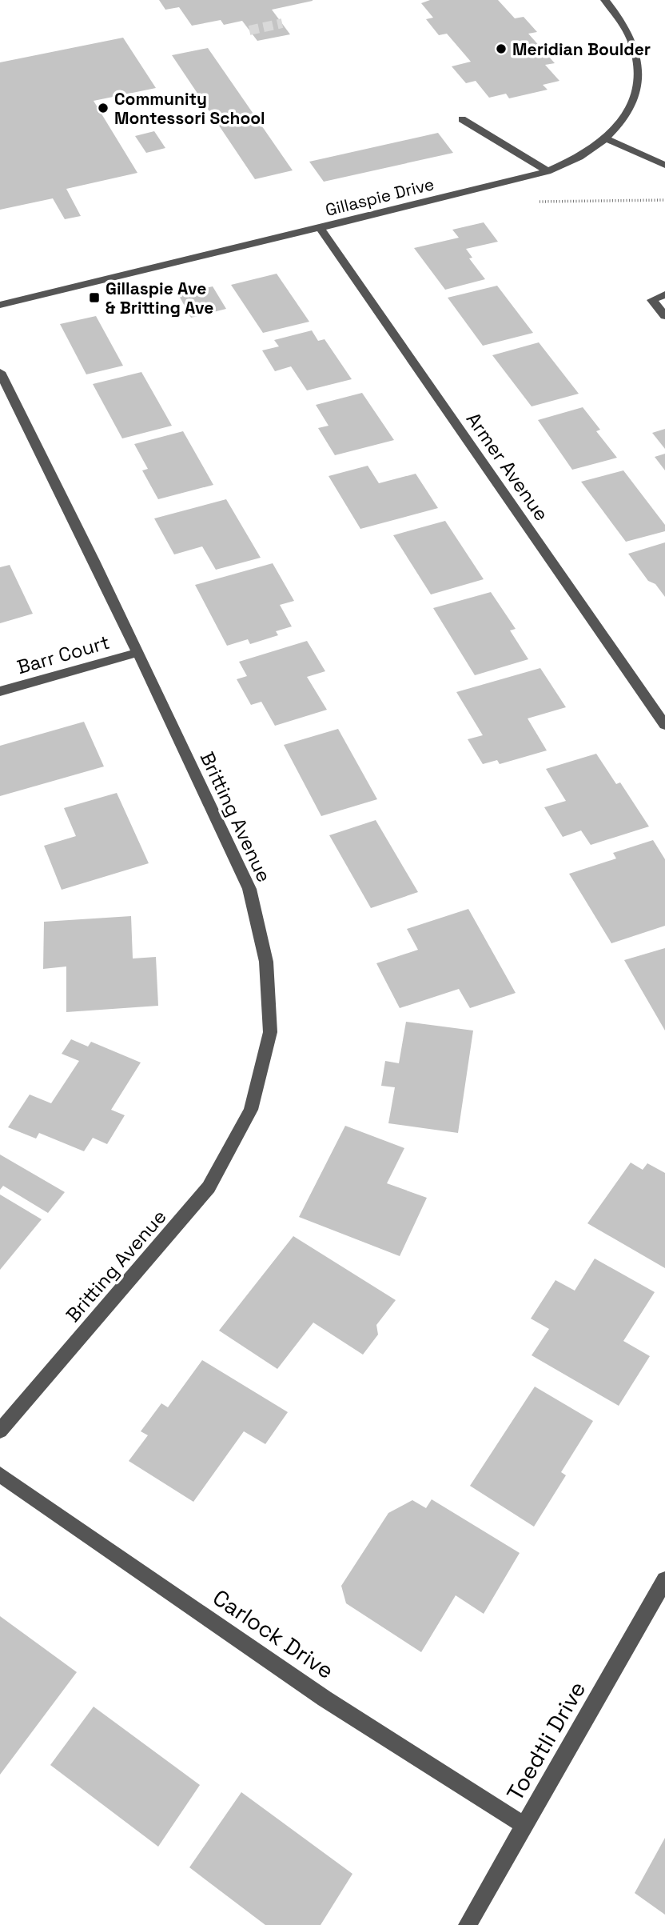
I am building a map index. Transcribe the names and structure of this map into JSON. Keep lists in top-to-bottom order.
{
  "streets": {
    "street": [
      "Gillaspie Drive",
      "Armer Avenue",
      "Barr Court",
      "Britting Avenue",
      "Carlock Drive",
      "Toedtli Drive"
    ]
  },
  "crossings": [
    ["Gillaspie Drive", "Armer Avenue"],
    ["Barr Court", "Britting Avenue"],
    ["Carlock Drive", "Toedtli Drive"]
  ],
  "places": {
    "other": ["Meridian Boulder", "Community Montessori School"],
    "transit": ["Gillaspie Ave & Britting Ave"]
  }
}
